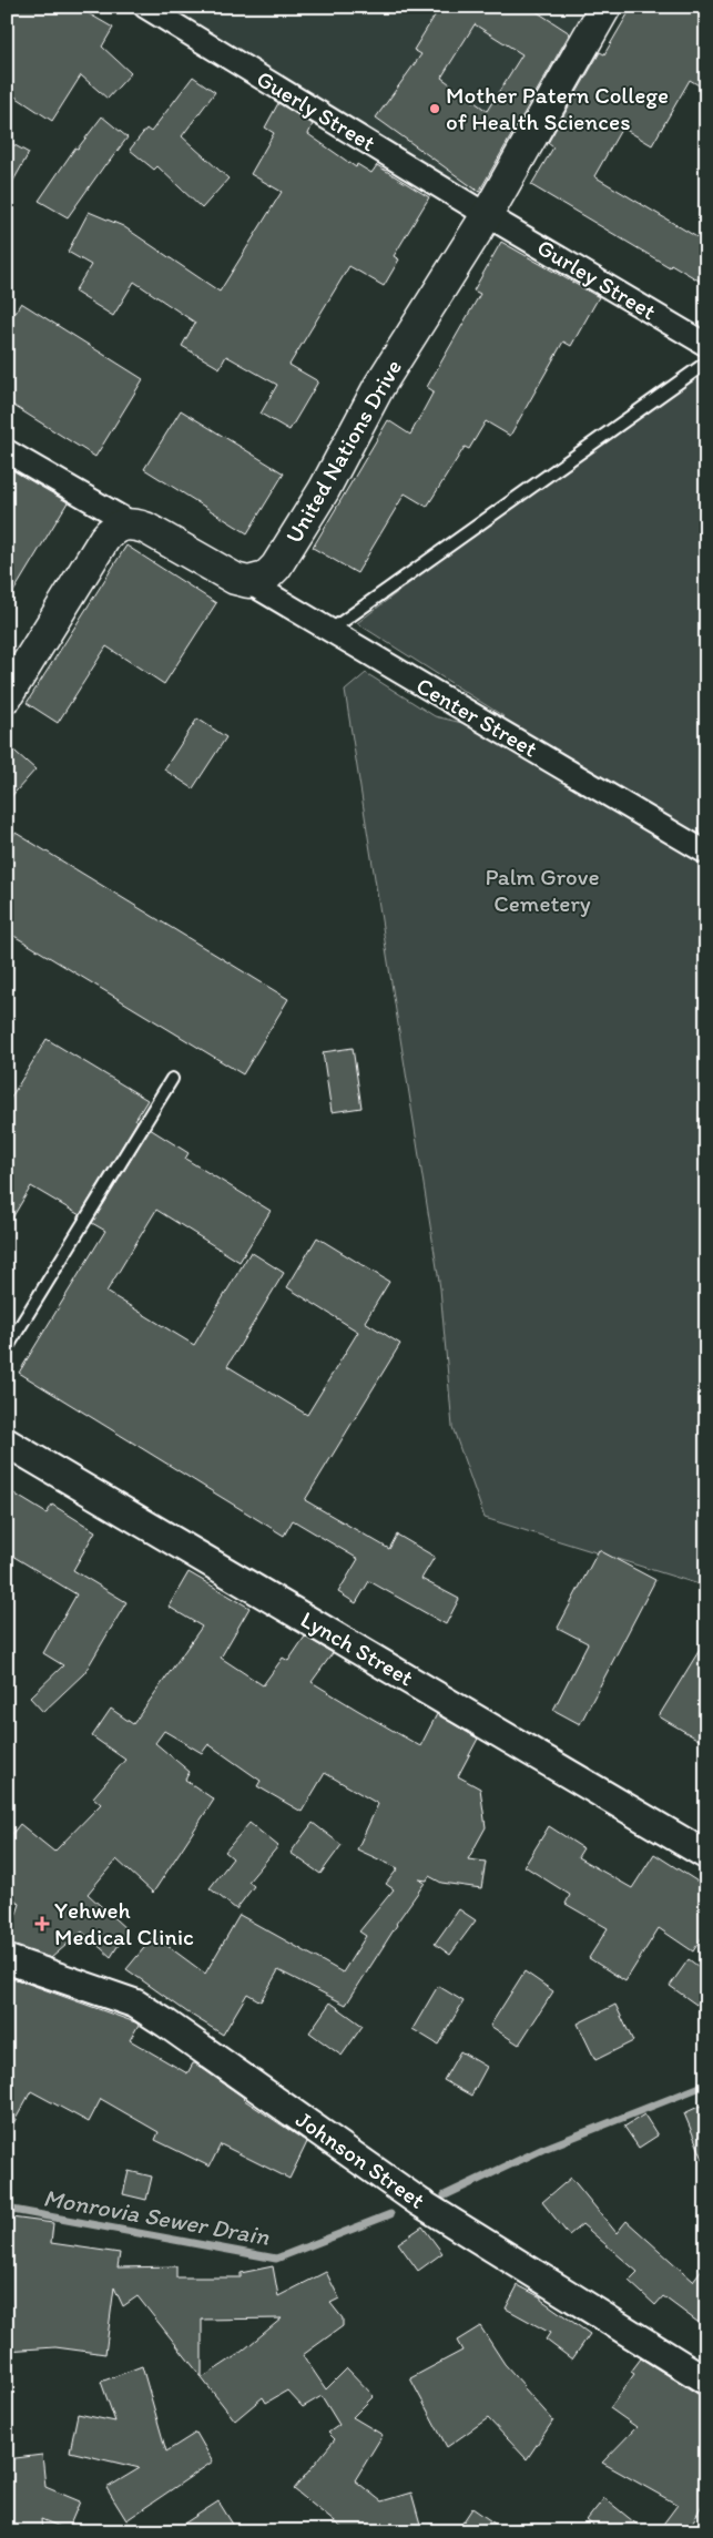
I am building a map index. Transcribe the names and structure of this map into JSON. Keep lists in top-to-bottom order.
{
  "streets": {
    "main road": ["United Nations Drive"],
    "street": [
      "Guerly Street",
      "Gurley Street",
      "Center Street",
      "Lynch Street",
      "Johnson Street"
    ]
  },
  "crossings": [
    ["Guerly Street", "Gurley Street"],
    ["Guerly Street", "United Nations Drive"],
    ["Gurley Street", "United Nations Drive"],
    ["United Nations Drive", "Center Street"]
  ],
  "water": ["Monrovia Sewer Drain"],
  "parks": ["Palm Grove Cemetery"],
  "places": {
    "other": ["Mother Patern College of Health Sciences"],
    "health": ["Yehweh Medical Clinic"]
  }
}
